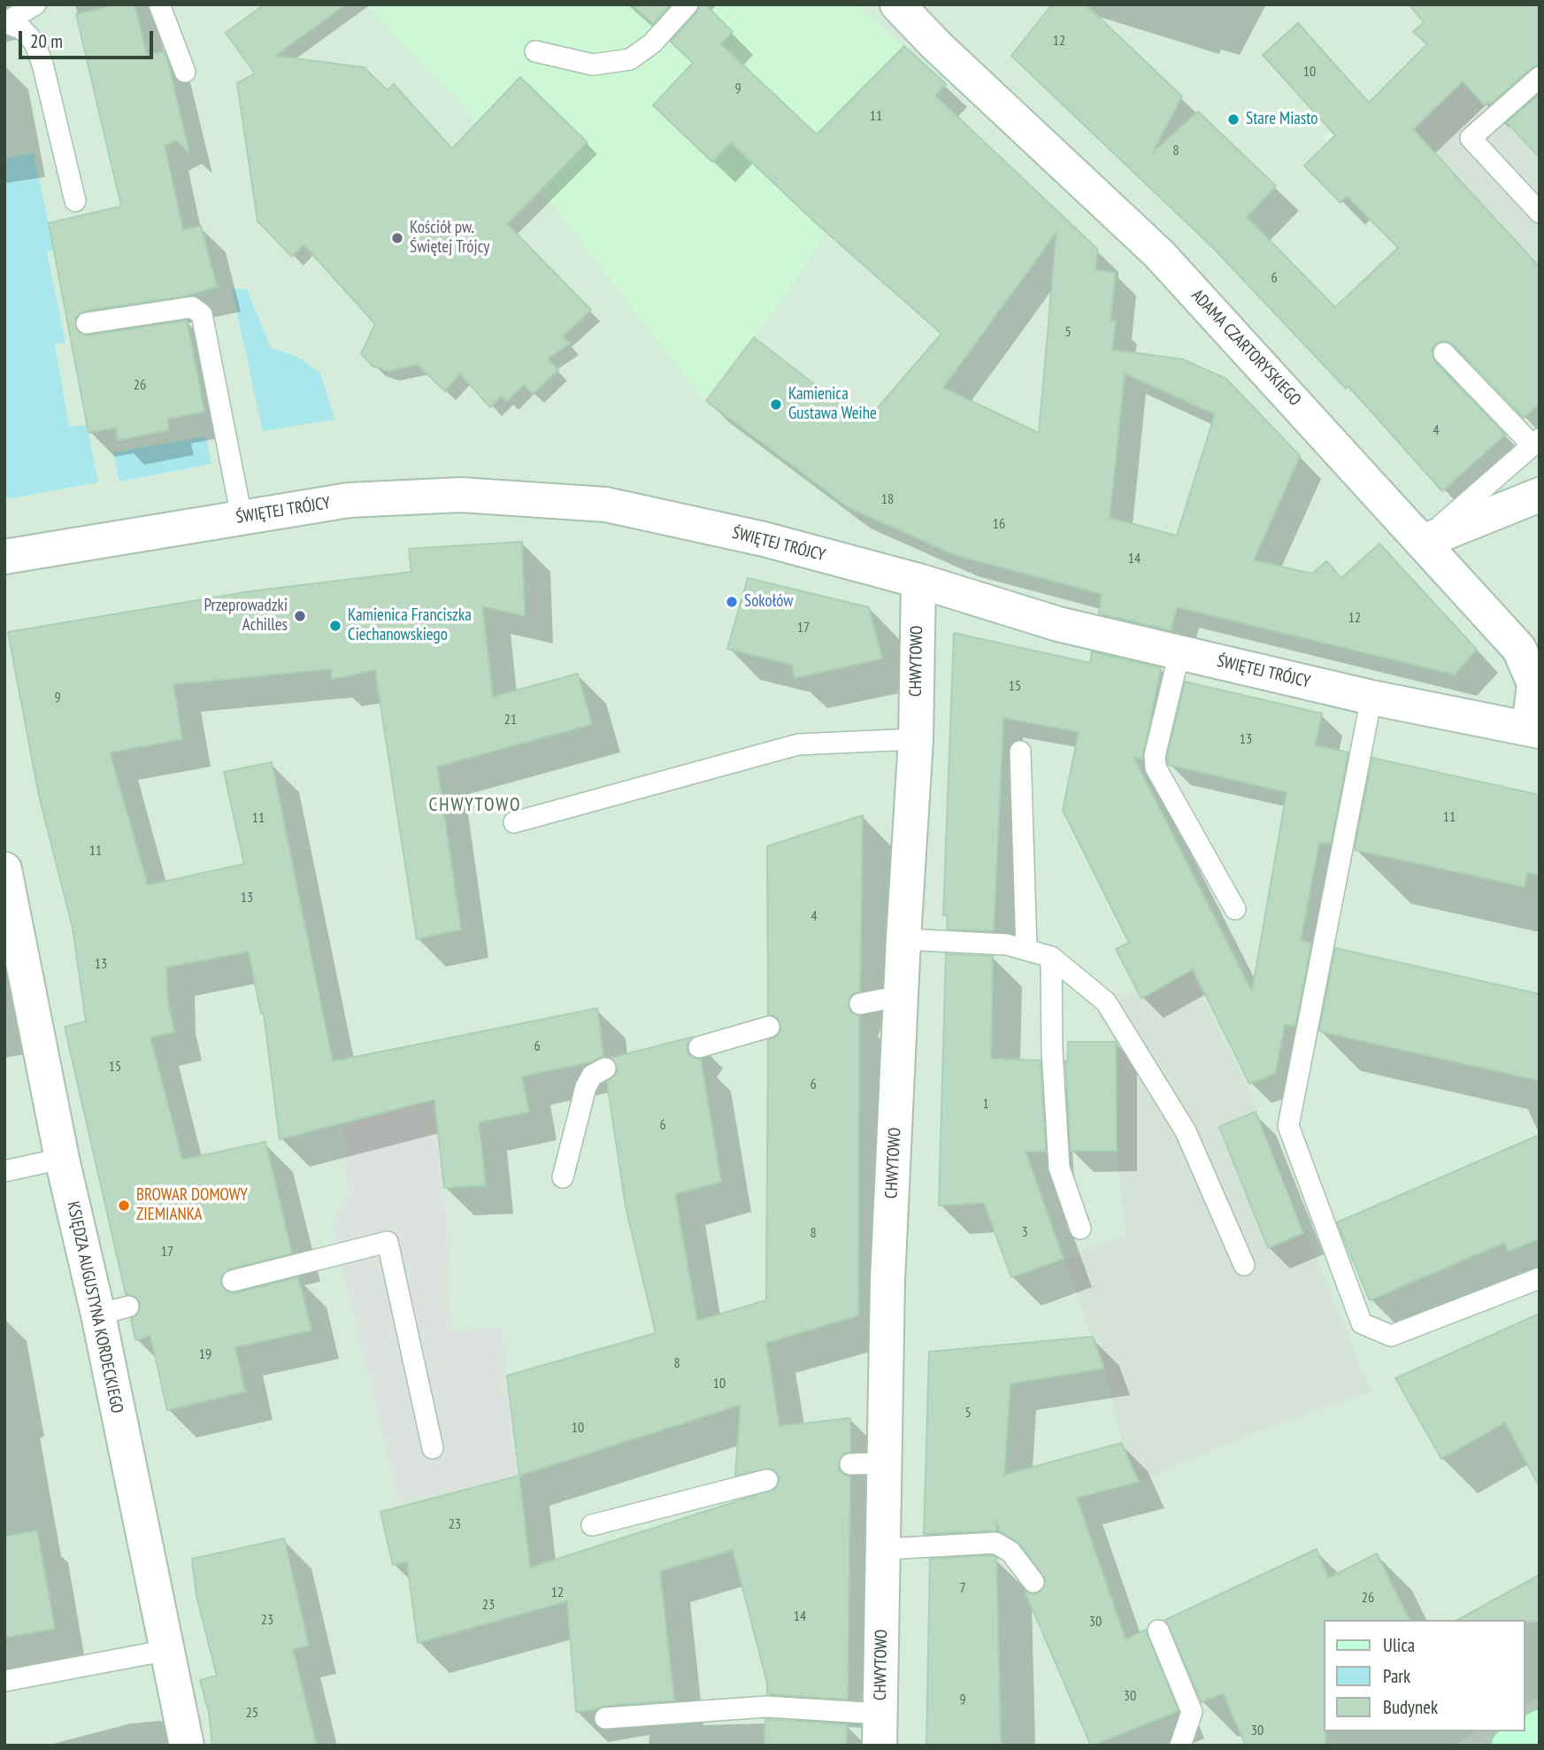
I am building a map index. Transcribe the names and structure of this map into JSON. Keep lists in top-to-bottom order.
{
  "streets": {
    "street": [
      "ADAMA CZARTORYSKIEGO",
      "ŚWIĘTEJ TRÓJCY",
      "CHWYTOWO",
      "KSIĘDZA AUGUSTYNA KORDECKIEGO"
    ]
  },
  "crossings": [
    ["ADAMA CZARTORYSKIEGO", "ŚWIĘTEJ TRÓJCY"],
    ["ŚWIĘTEJ TRÓJCY", "CHWYTOWO"]
  ],
  "districts": ["CHWYTOWO"],
  "places": [
    "Stare Miasto",
    "Kościół pw. Świętej Trójcy",
    "Kamienica Gustawa Weihe",
    "Sokołów",
    "Przeprowadzki Achilles",
    "Kamienica Franciszka Ciechanowskiego",
    "BROWAR DOMOWY ZIEMIANKA"
  ],
  "house_numbers": [
    "12",
    "10",
    "9",
    "11",
    "8",
    "6",
    "5",
    "26",
    "4",
    "18",
    "16",
    "14",
    "12",
    "17",
    "15",
    "9",
    "21",
    "13",
    "11",
    "11",
    "11",
    "13",
    "4",
    "13",
    "6",
    "15",
    "6",
    "1",
    "6",
    "3",
    "8",
    "17",
    "19",
    "8",
    "10",
    "5",
    "10",
    "23",
    "7",
    "12",
    "26",
    "23",
    "14",
    "23",
    "30",
    "30",
    "9",
    "25",
    "30"
  ],
  "legend": ["Ulica", "Park", "Budynek"],
  "scale_bar": "20 m"
}
